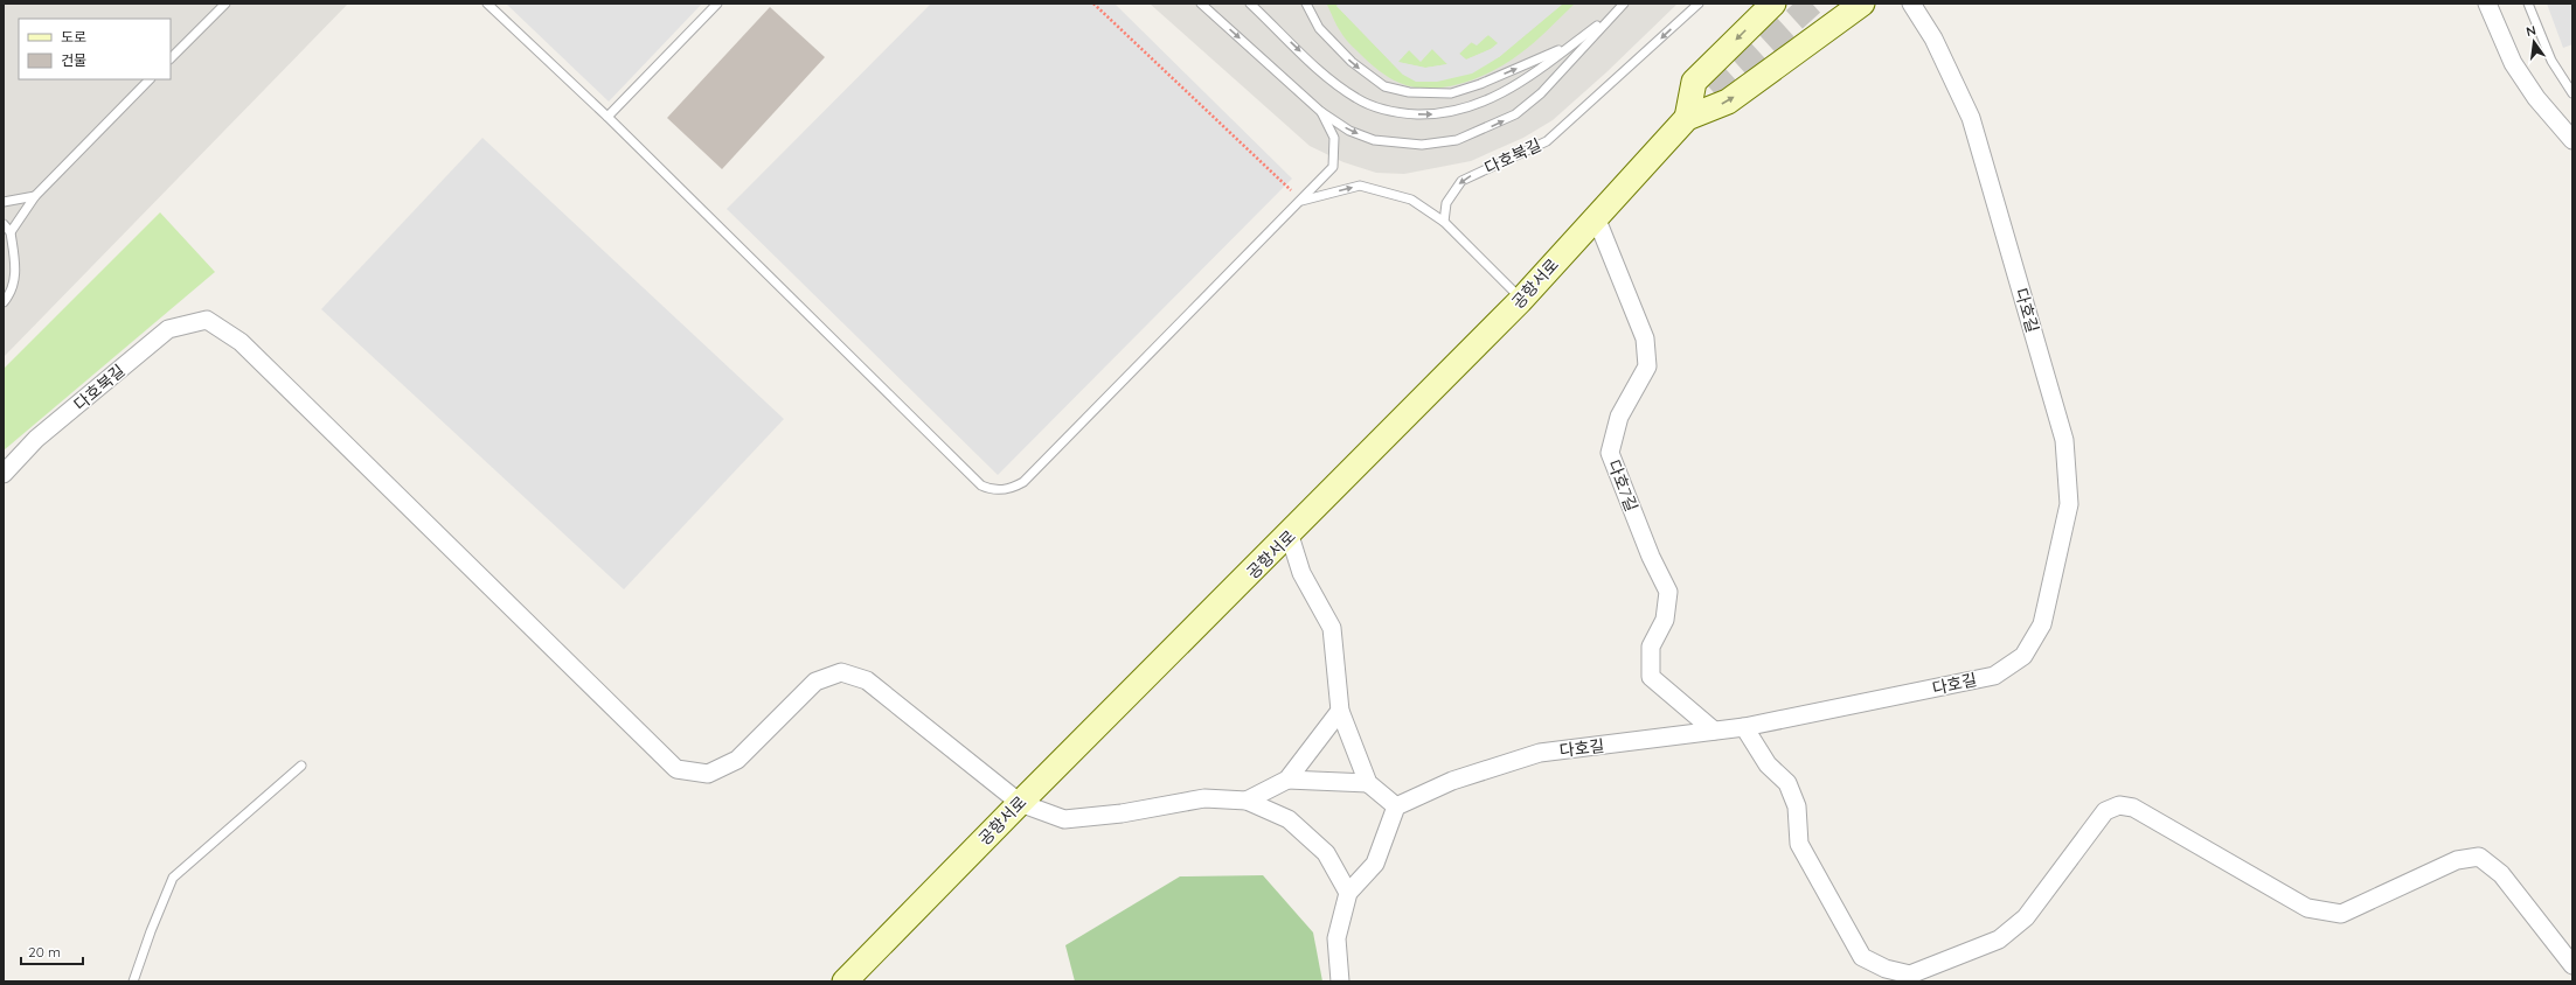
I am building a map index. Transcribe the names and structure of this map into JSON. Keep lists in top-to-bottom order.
{
  "streets": {
    "street": [
      "다호북길",
      "공항서로",
      "다호길",
      "다호7길"
    ]
  },
  "crossings": [
    ["다호북길", "공항서로"],
    ["공항서로", "다호7길"],
    ["다호길", "다호7길"]
  ],
  "legend": ["도로", "건물"],
  "scale_bar": "20 m",
  "north": "top"
}
